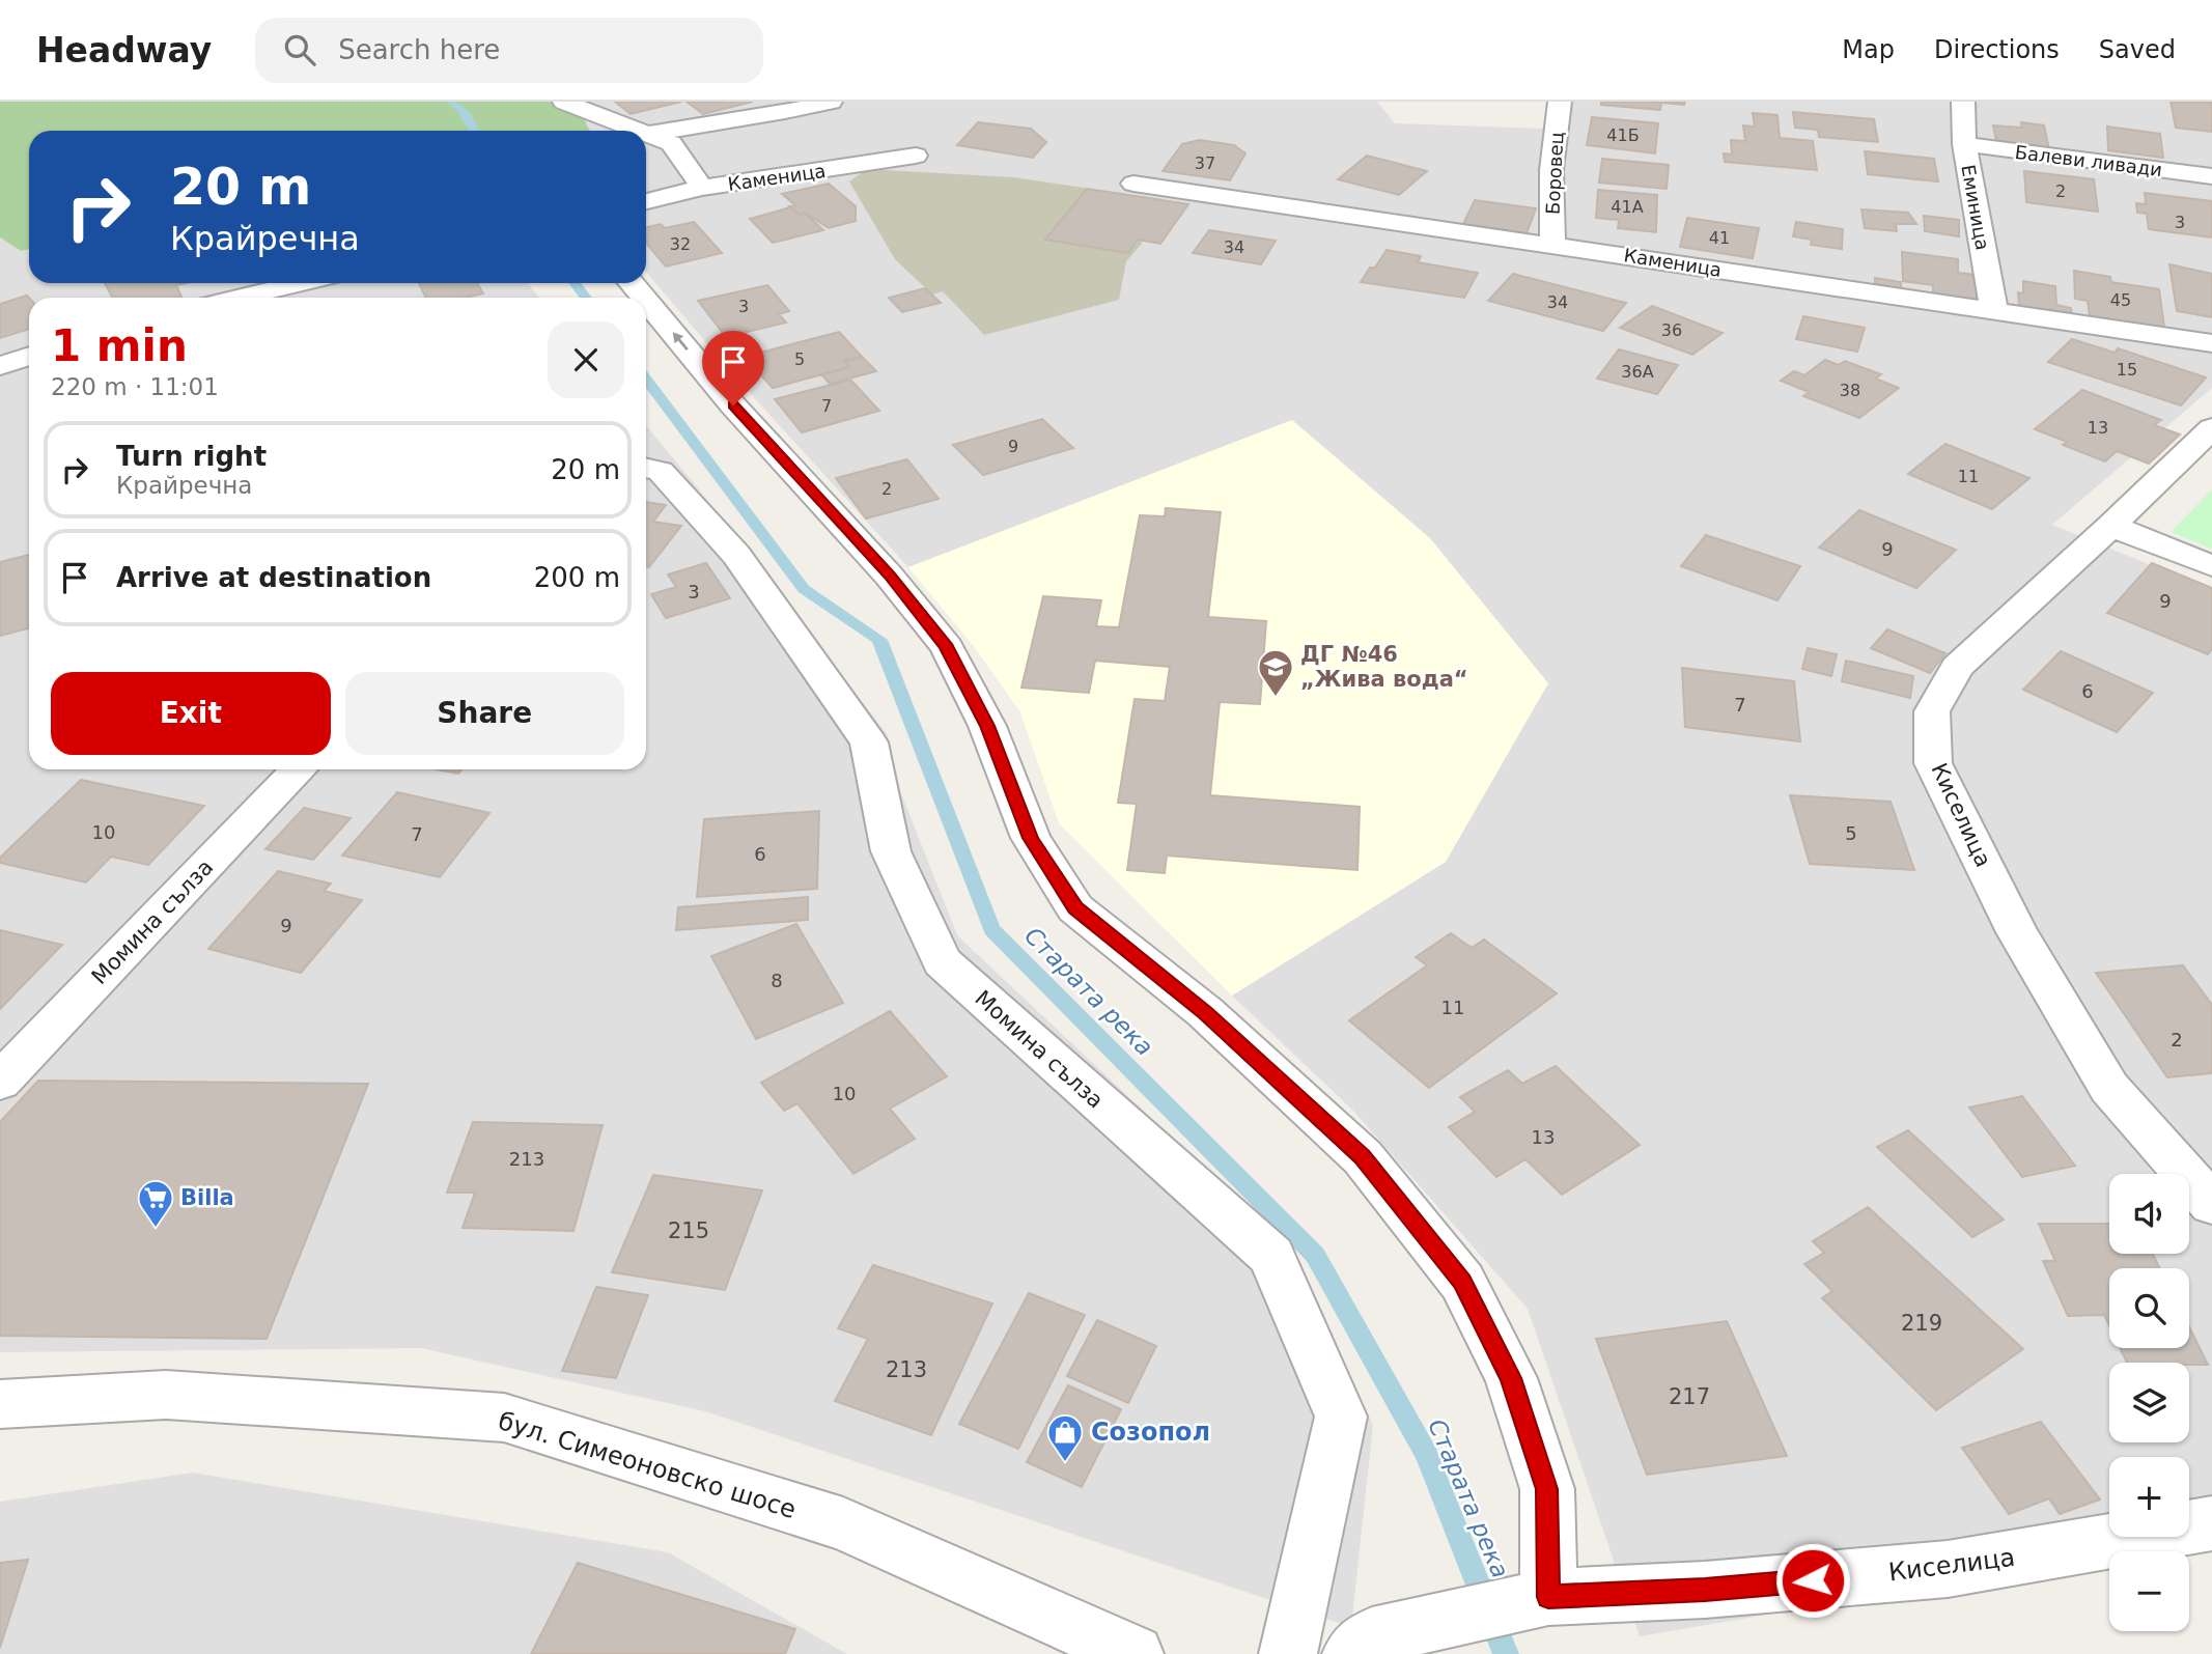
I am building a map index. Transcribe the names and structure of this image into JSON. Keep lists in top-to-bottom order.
{
  "streets": {
    "street": [
      "Балеви ливади",
      "Боровец",
      "Каменица",
      "Еминица",
      "Киселица",
      "Момина сълза",
      "бул. Симеоновско шосе"
    ]
  },
  "crossings": [
    ["Балеви ливади", "Еминица"],
    ["Боровец", "Каменица"],
    ["Каменица", "Еминица"]
  ],
  "water": ["Старата река"],
  "places": {
    "school or university": ["ДГ №46 „Жива вода“"],
    "supermarket": ["Billa"],
    "shop": ["Созопол"]
  },
  "house_numbers": [
    "41Б",
    "37",
    "2",
    "41А",
    "3",
    "41",
    "32",
    "34",
    "45",
    "34",
    "3",
    "36",
    "5",
    "15",
    "36А",
    "38",
    "7",
    "13",
    "9",
    "11",
    "2",
    "9",
    "3",
    "9",
    "6",
    "7",
    "10",
    "5",
    "7",
    "6",
    "9",
    "8",
    "11",
    "2",
    "10",
    "13",
    "213",
    "215",
    "219",
    "213",
    "217"
  ],
  "page": {
    "header": "Headway",
    "search": "Search here",
    "nav": ["Map", "Directions", "Saved"],
    "turn": ["20 m", "Крайречна"],
    "heading": ["1 min", "220 m · 11:01"],
    "list": [
      {
        "name": "Turn right",
        "note": "Крайречна",
        "value": "20 m"
      },
      {
        "name": "Arrive at destination",
        "value": "200 m"
      }
    ],
    "buttons": ["Exit", "Share"],
    "map_buttons": ["+", "−"]
  }
}
